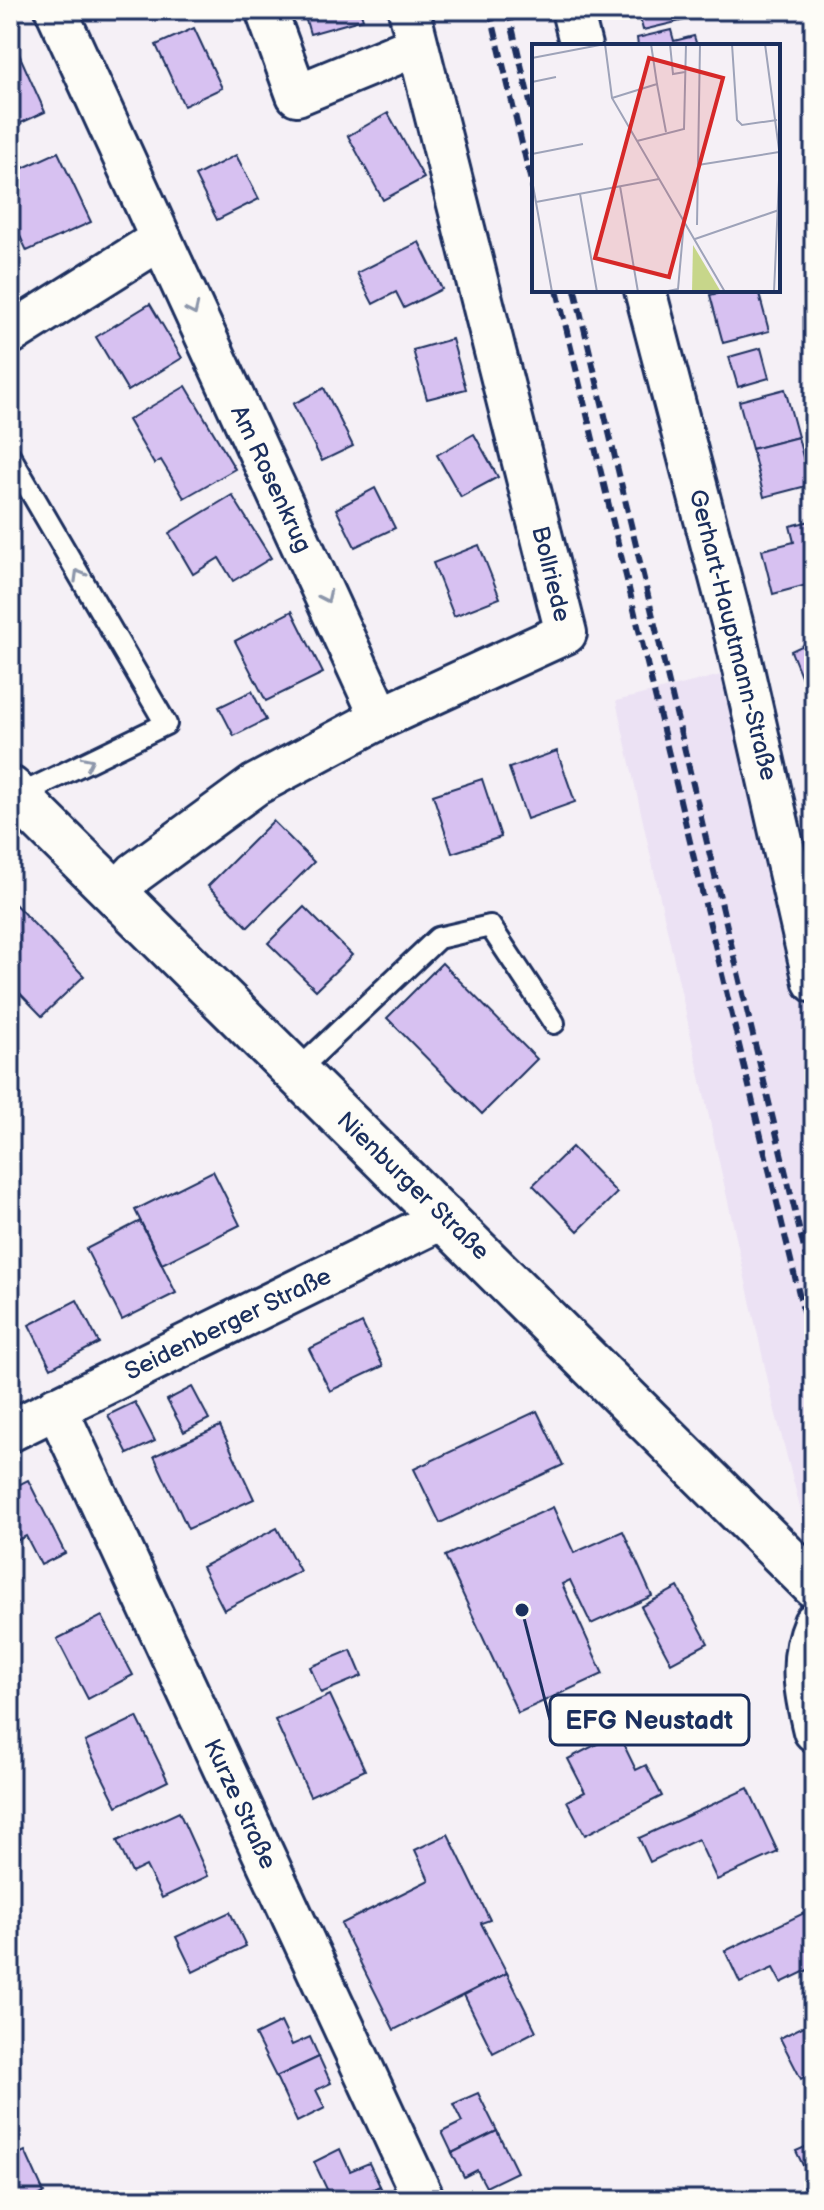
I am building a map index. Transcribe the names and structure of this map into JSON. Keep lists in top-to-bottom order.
{
  "streets": {
    "main road": ["Nienburger Straße"],
    "street": [
      "Am Rosenkrug",
      "Bollriede",
      "Gerhart-Hauptmann-Straße",
      "Seidenberger Straße",
      "Kurze Straße"
    ]
  },
  "crossings": [
    ["Am Rosenkrug", "Bollriede"],
    ["Bollriede", "Nienburger Straße"],
    ["Nienburger Straße", "Seidenberger Straße"],
    ["Seidenberger Straße", "Kurze Straße"]
  ],
  "one_way": ["Am Rosenkrug"],
  "places": ["EFG Neustadt"]
}
